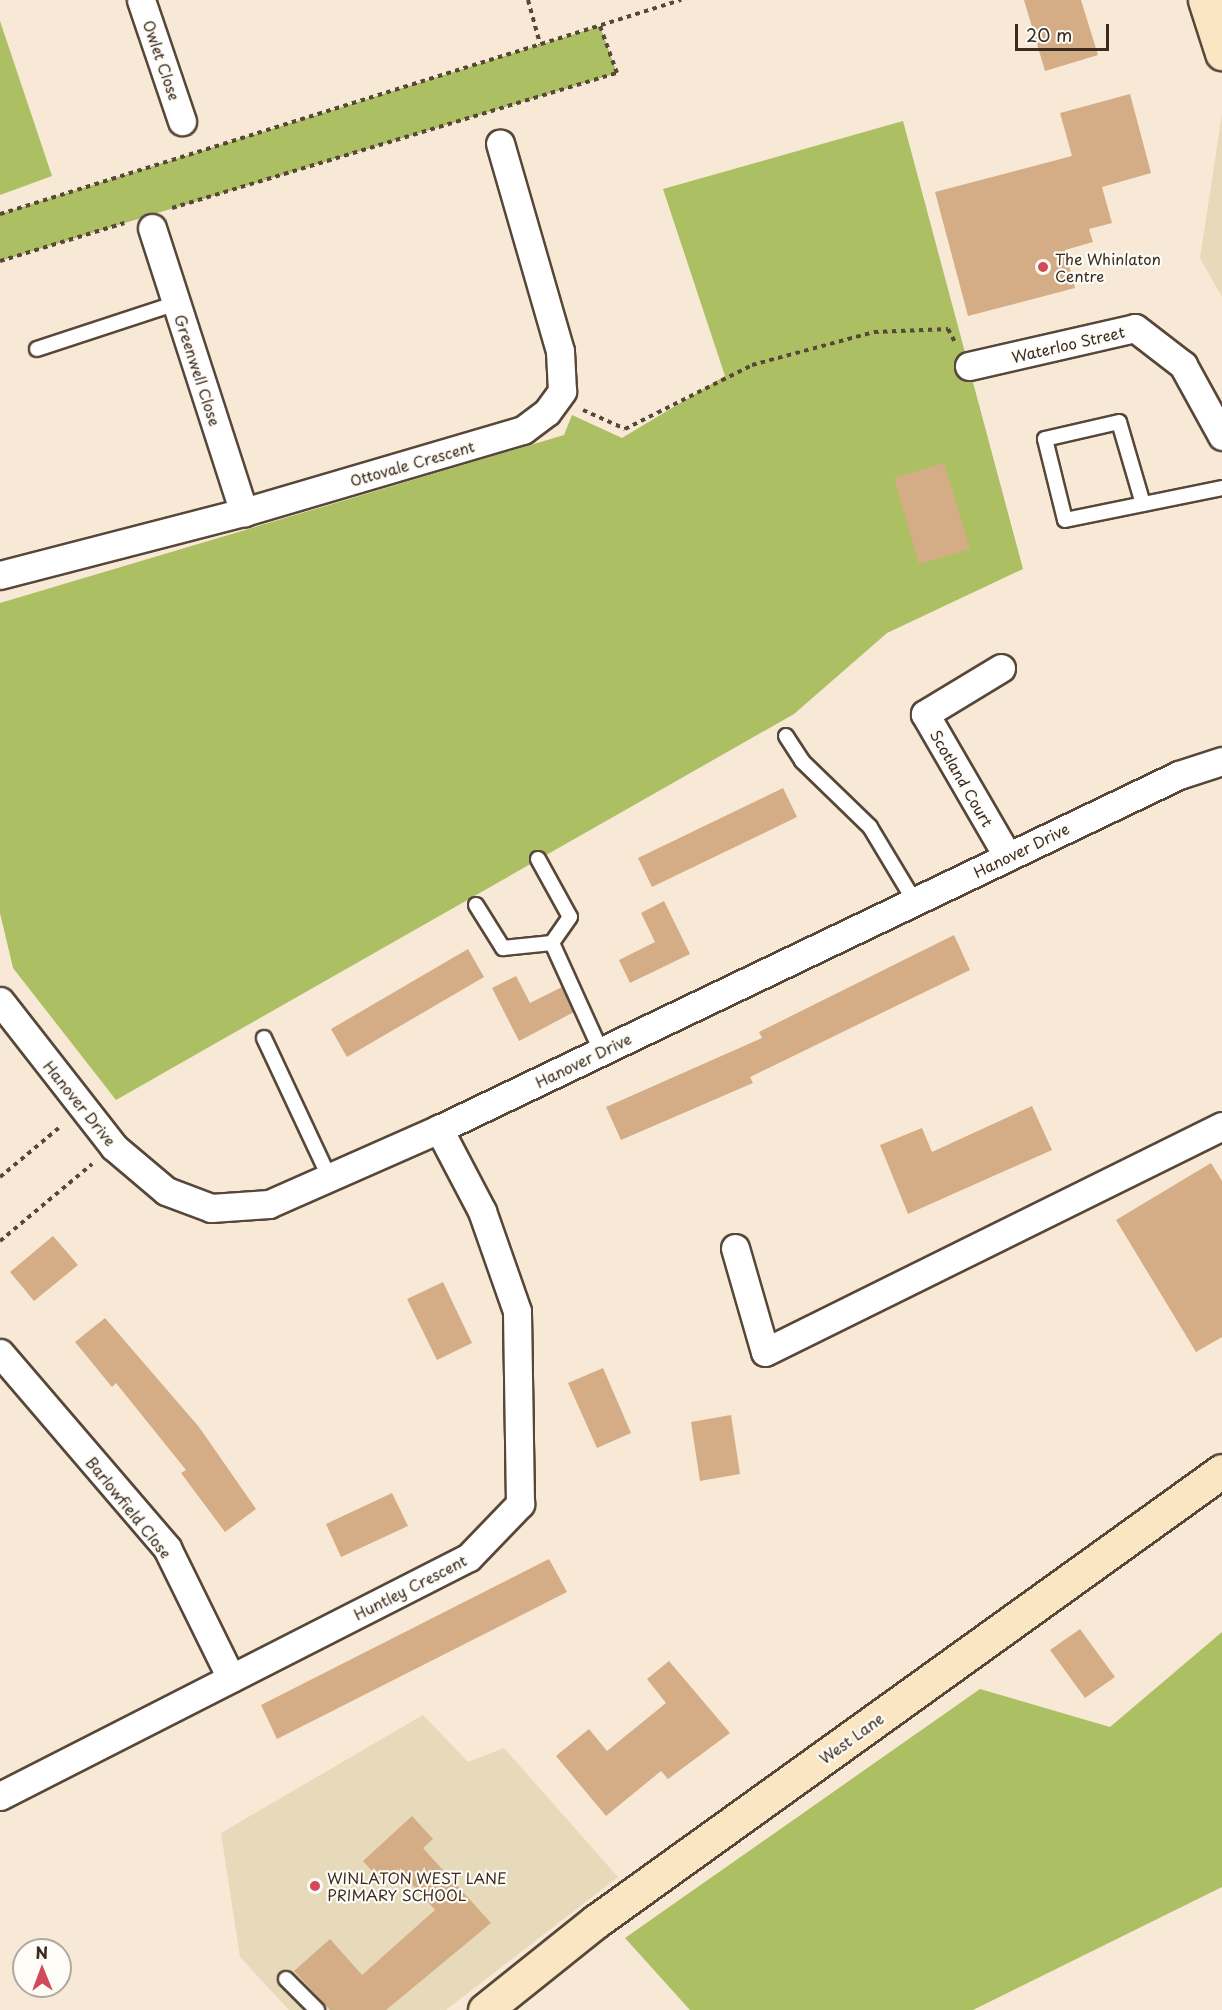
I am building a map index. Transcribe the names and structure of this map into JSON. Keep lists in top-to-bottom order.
{
  "streets": {
    "street": [
      "Owlet Close",
      "Waterloo Street",
      "Greenwell Close",
      "Ottovale Crescent",
      "Scotland Court",
      "Hanover Drive",
      "Barlowfield Close",
      "Huntley Crescent",
      "West Lane"
    ]
  },
  "crossings": [
    ["Greenwell Close", "Ottovale Crescent"],
    ["Scotland Court", "Hanover Drive"],
    ["Hanover Drive", "Huntley Crescent"],
    ["Barlowfield Close", "Huntley Crescent"]
  ],
  "places": ["The Whinlaton Centre", "WINLATON WEST LANE PRIMARY SCHOOL"],
  "scale_bar": "20 m",
  "north": "top"
}
